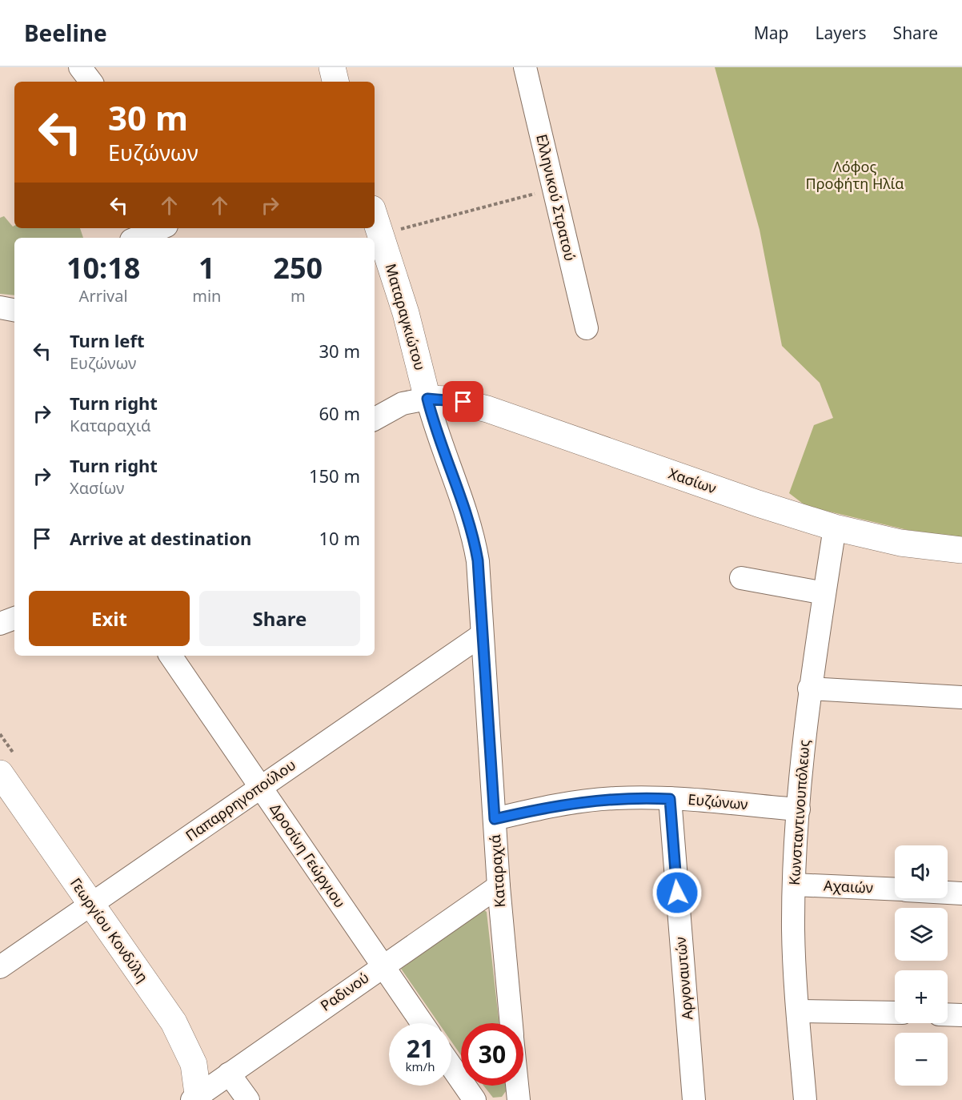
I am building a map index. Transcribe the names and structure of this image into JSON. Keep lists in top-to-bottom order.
{
  "streets": {
    "street": [
      "Ελληνικού Στρατού",
      "Ματαραγκιώτου",
      "Χασίων",
      "Παπαρρηγοπούλου",
      "Ευζώνων",
      "Κωνσταντινουπόλεως",
      "Δροσίνη Γεώργιου",
      "Καταραχιά",
      "Αχαιών",
      "Γεωργίου Κονδύλη",
      "Αργοναυτών",
      "Ραδινού"
    ]
  },
  "crossings": [
    ["Ματαραγκιώτου", "Χασίων"],
    ["Ματαραγκιώτου", "Καταραχιά"],
    ["Χασίων", "Κωνσταντινουπόλεως"],
    ["Χασίων", "Καταραχιά"],
    ["Παπαρρηγοπούλου", "Δροσίνη Γεώργιου"],
    ["Παπαρρηγοπούλου", "Καταραχιά"],
    ["Παπαρρηγοπούλου", "Γεωργίου Κονδύλη"],
    ["Ευζώνων", "Κωνσταντινουπόλεως"],
    ["Ευζώνων", "Καταραχιά"],
    ["Ευζώνων", "Αργοναυτών"],
    ["Κωνσταντινουπόλεως", "Αχαιών"],
    ["Δροσίνη Γεώργιου", "Ραδινού"],
    ["Καταραχιά", "Ραδινού"],
    ["Γεωργίου Κονδύλη", "Ραδινού"]
  ],
  "parks": ["Λόφος Προφήτη Ηλία"],
  "page": {
    "header": "Beeline",
    "nav": ["Map", "Layers", "Share"],
    "turn": ["30 m", "Ευζώνων"],
    "eta": [
      "10:18",
      "Arrival",
      "1",
      "min",
      "250",
      "m"
    ],
    "list": [
      {
        "name": "Turn left",
        "note": "Ευζώνων",
        "value": "30 m"
      },
      {
        "name": "Turn right",
        "note": "Καταραχιά",
        "value": "60 m"
      },
      {
        "name": "Turn right",
        "note": "Χασίων",
        "value": "150 m"
      },
      {
        "name": "Arrive at destination",
        "value": "10 m"
      }
    ],
    "buttons": ["Exit", "Share"],
    "map_buttons": ["+", "−"],
    "speed": "21 km/h",
    "limit": "30"
  }
}
